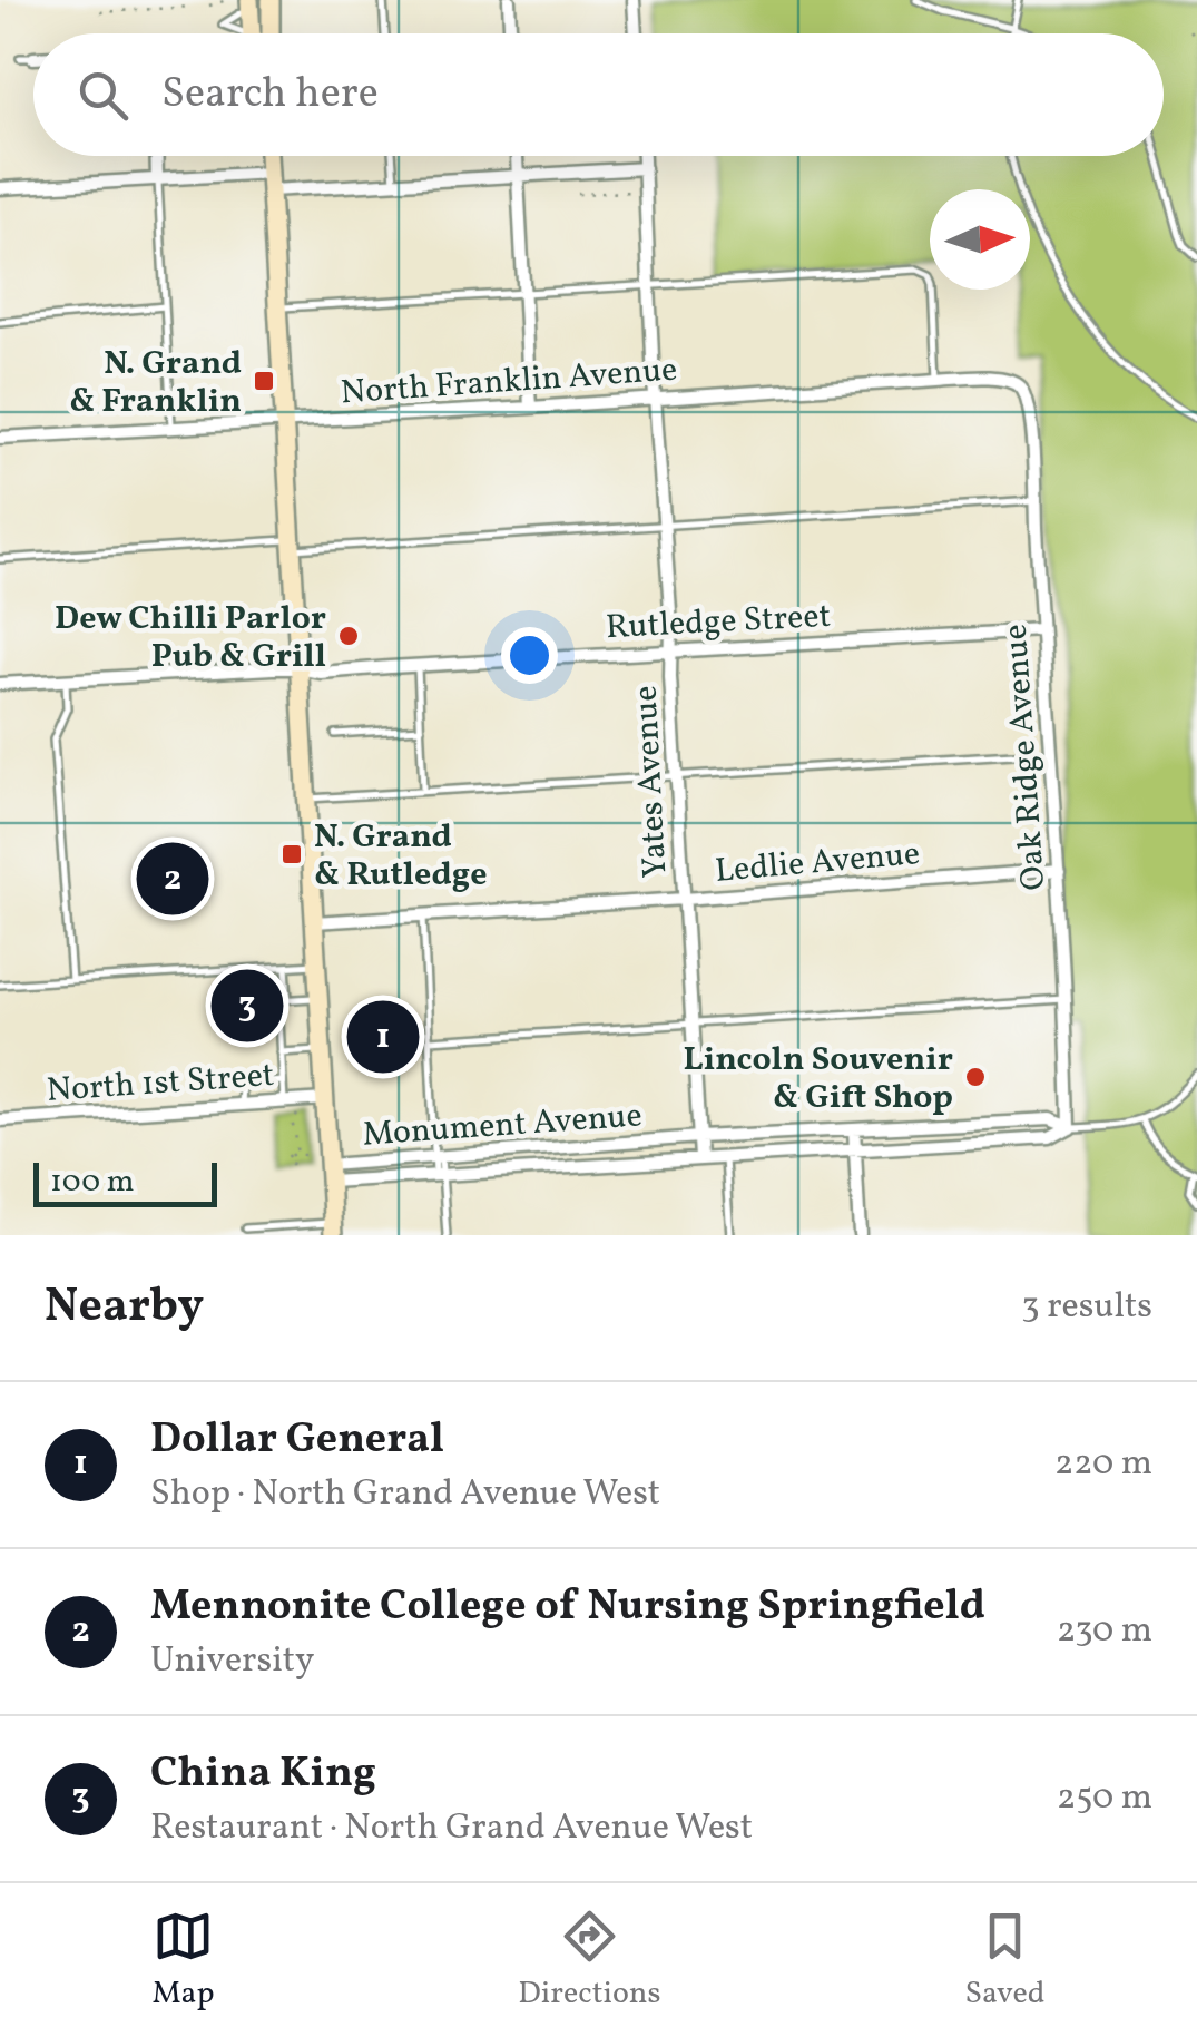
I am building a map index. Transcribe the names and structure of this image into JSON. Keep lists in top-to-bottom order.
{
  "streets": {
    "street": [
      "North Franklin Avenue",
      "Rutledge Street",
      "Oak Ridge Avenue",
      "Yates Avenue",
      "Ledlie Avenue",
      "North 1st Street",
      "Monument Avenue"
    ]
  },
  "crossings": [
    ["North Franklin Avenue", "Oak Ridge Avenue"],
    ["North Franklin Avenue", "Yates Avenue"],
    ["Rutledge Street", "Oak Ridge Avenue"],
    ["Rutledge Street", "Yates Avenue"],
    ["Oak Ridge Avenue", "Ledlie Avenue"],
    ["Oak Ridge Avenue", "Monument Avenue"],
    ["Yates Avenue", "Ledlie Avenue"],
    ["Yates Avenue", "Monument Avenue"]
  ],
  "places": {
    "transit": ["N. Grand & Franklin", "N. Grand & Rutledge"],
    "other": ["Dew Chilli Parlor Pub & Grill", "Lincoln Souvenir & Gift Shop"]
  },
  "scale_bar": "100 m",
  "north": "right",
  "page": {
    "search": "Search here",
    "pins": ["2", "3", "1"],
    "scale": "100 m",
    "heading": ["Nearby", "3 results"],
    "list": [
      {
        "mark": "1",
        "name": "Dollar General",
        "note": "Shop · North Grand Avenue West",
        "value": "220 m"
      },
      {
        "mark": "2",
        "name": "Mennonite College of Nursing Springfield",
        "note": "University",
        "value": "230 m"
      },
      {
        "mark": "3",
        "name": "China King",
        "note": "Restaurant · North Grand Avenue West",
        "value": "250 m"
      }
    ],
    "nav": ["Map", "Directions", "Saved"]
  }
}
